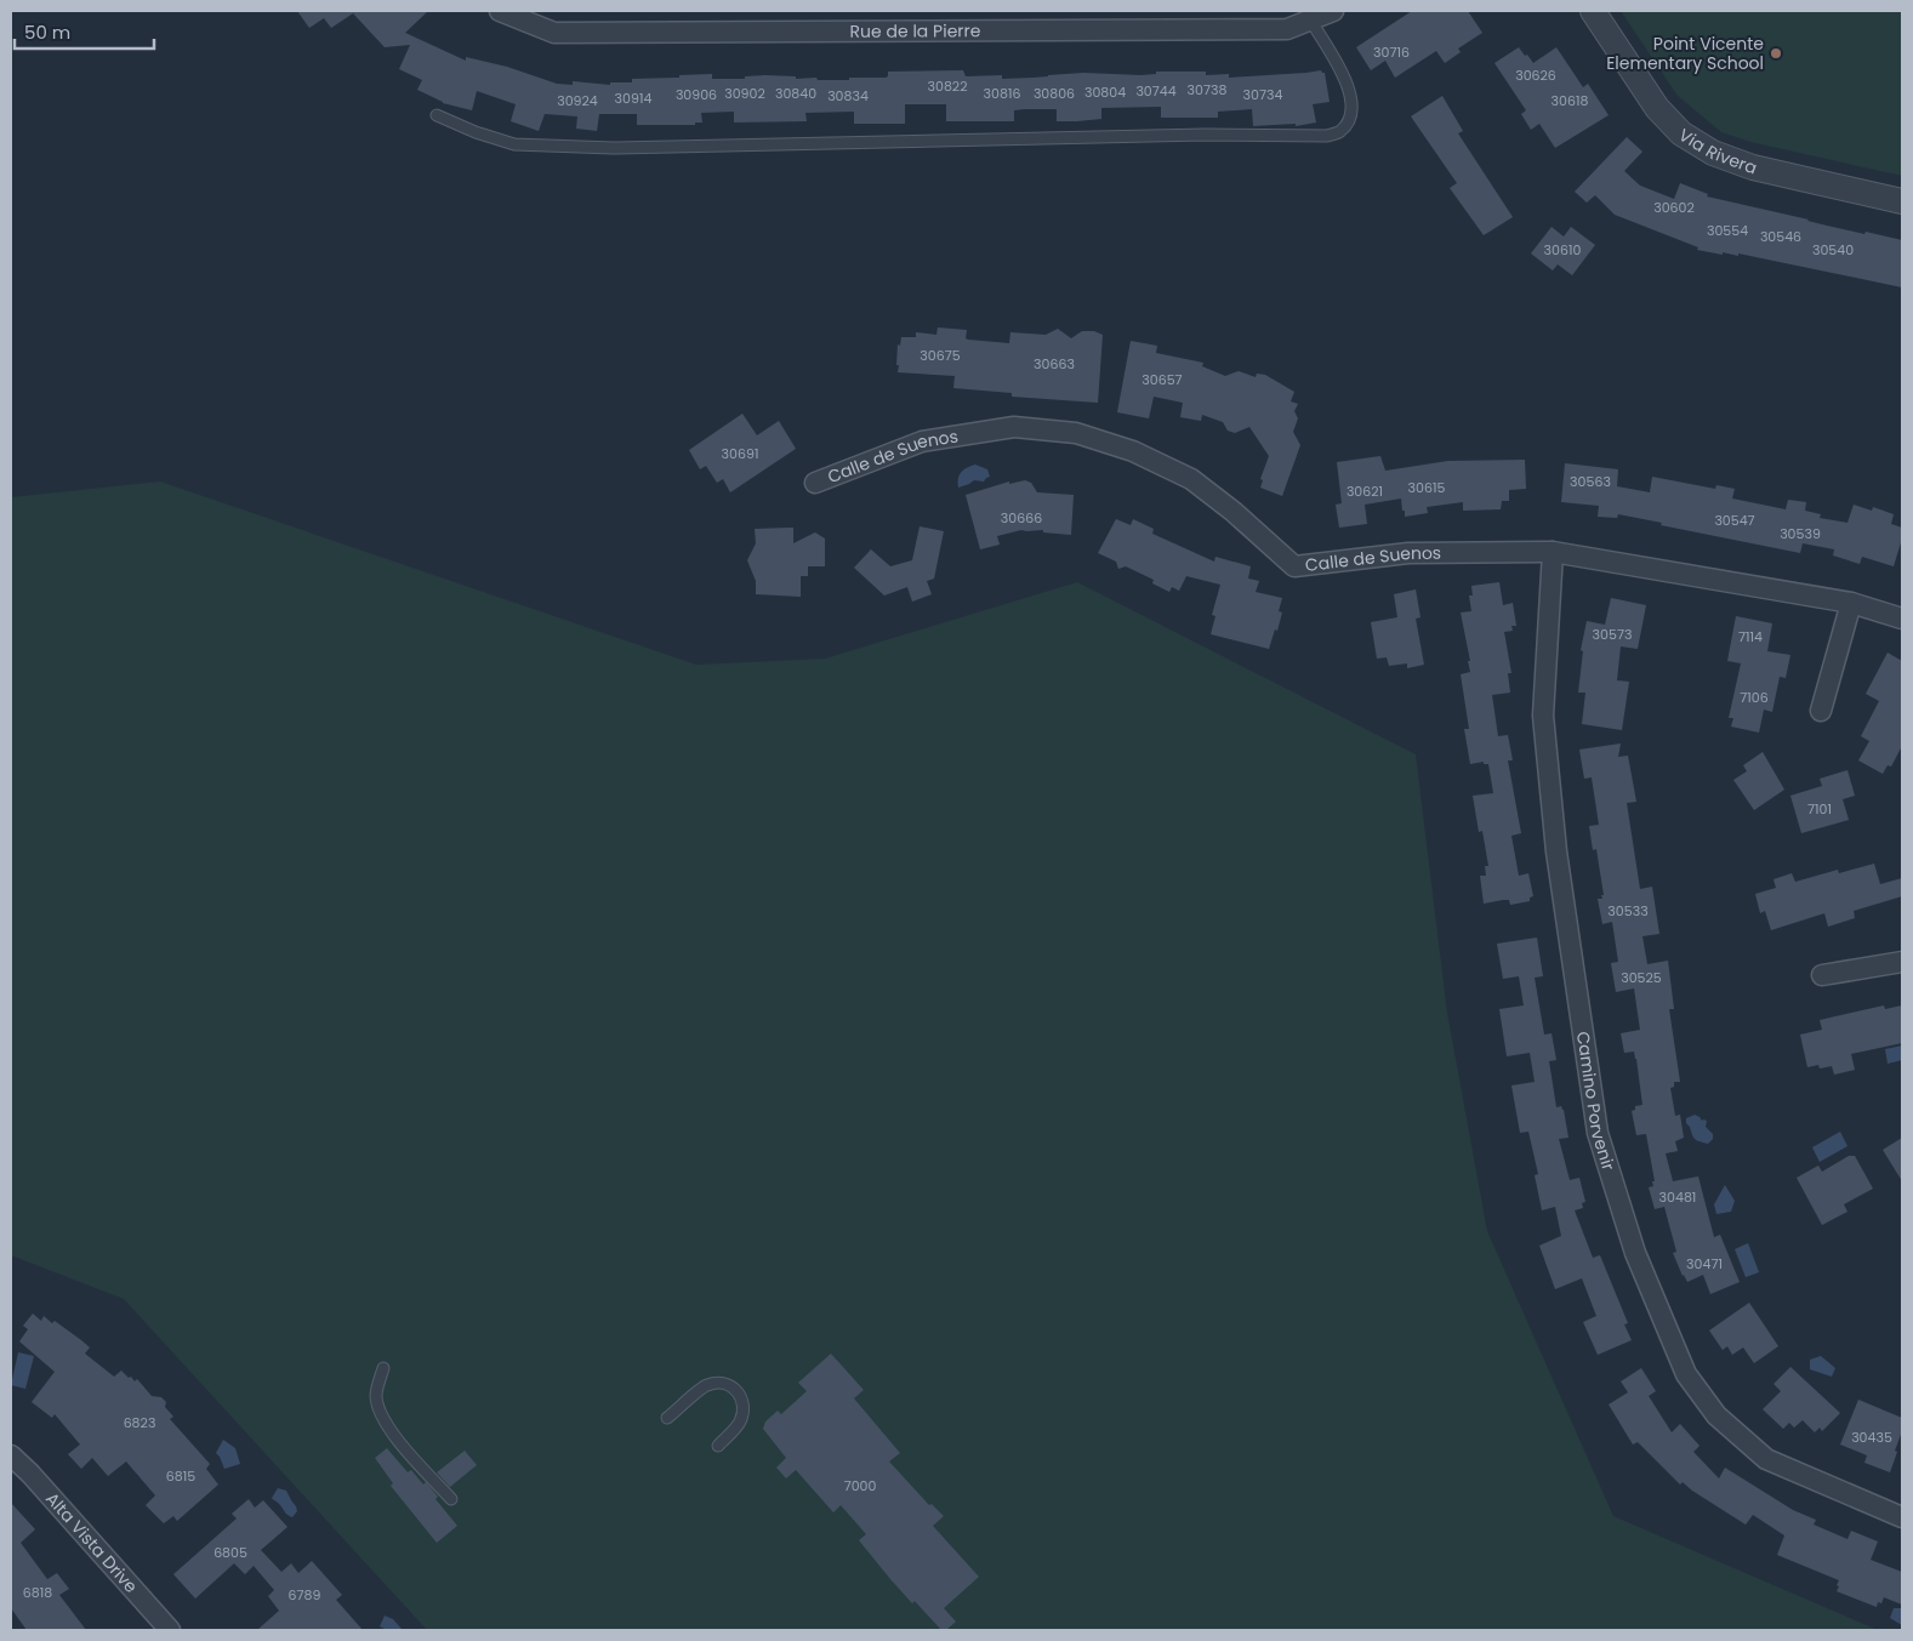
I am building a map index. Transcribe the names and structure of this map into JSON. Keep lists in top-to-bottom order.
{
  "streets": {
    "street": [
      "Rue de la Pierre",
      "Via Rivera",
      "Calle de Suenos",
      "Camino Porvenir",
      "Alta Vista Drive"
    ]
  },
  "crossings": [
    ["Calle de Suenos", "Camino Porvenir"]
  ],
  "places": ["Point Vicente Elementary School"],
  "house_numbers": [
    "30716",
    "30626",
    "30822",
    "30738",
    "30744",
    "30804",
    "30902",
    "30840",
    "30816",
    "30806",
    "30906",
    "30734",
    "30834",
    "30914",
    "30924",
    "30618",
    "30602",
    "30554",
    "30546",
    "30610",
    "30540",
    "30675",
    "30663",
    "30657",
    "30691",
    "30563",
    "30615",
    "30621",
    "30666",
    "30547",
    "30539",
    "30573",
    "7114",
    "7106",
    "7101",
    "30533",
    "30525",
    "30481",
    "30471",
    "6823",
    "30435",
    "6815",
    "7000",
    "6805",
    "6818",
    "6789"
  ],
  "scale_bar": "50 m"
}
